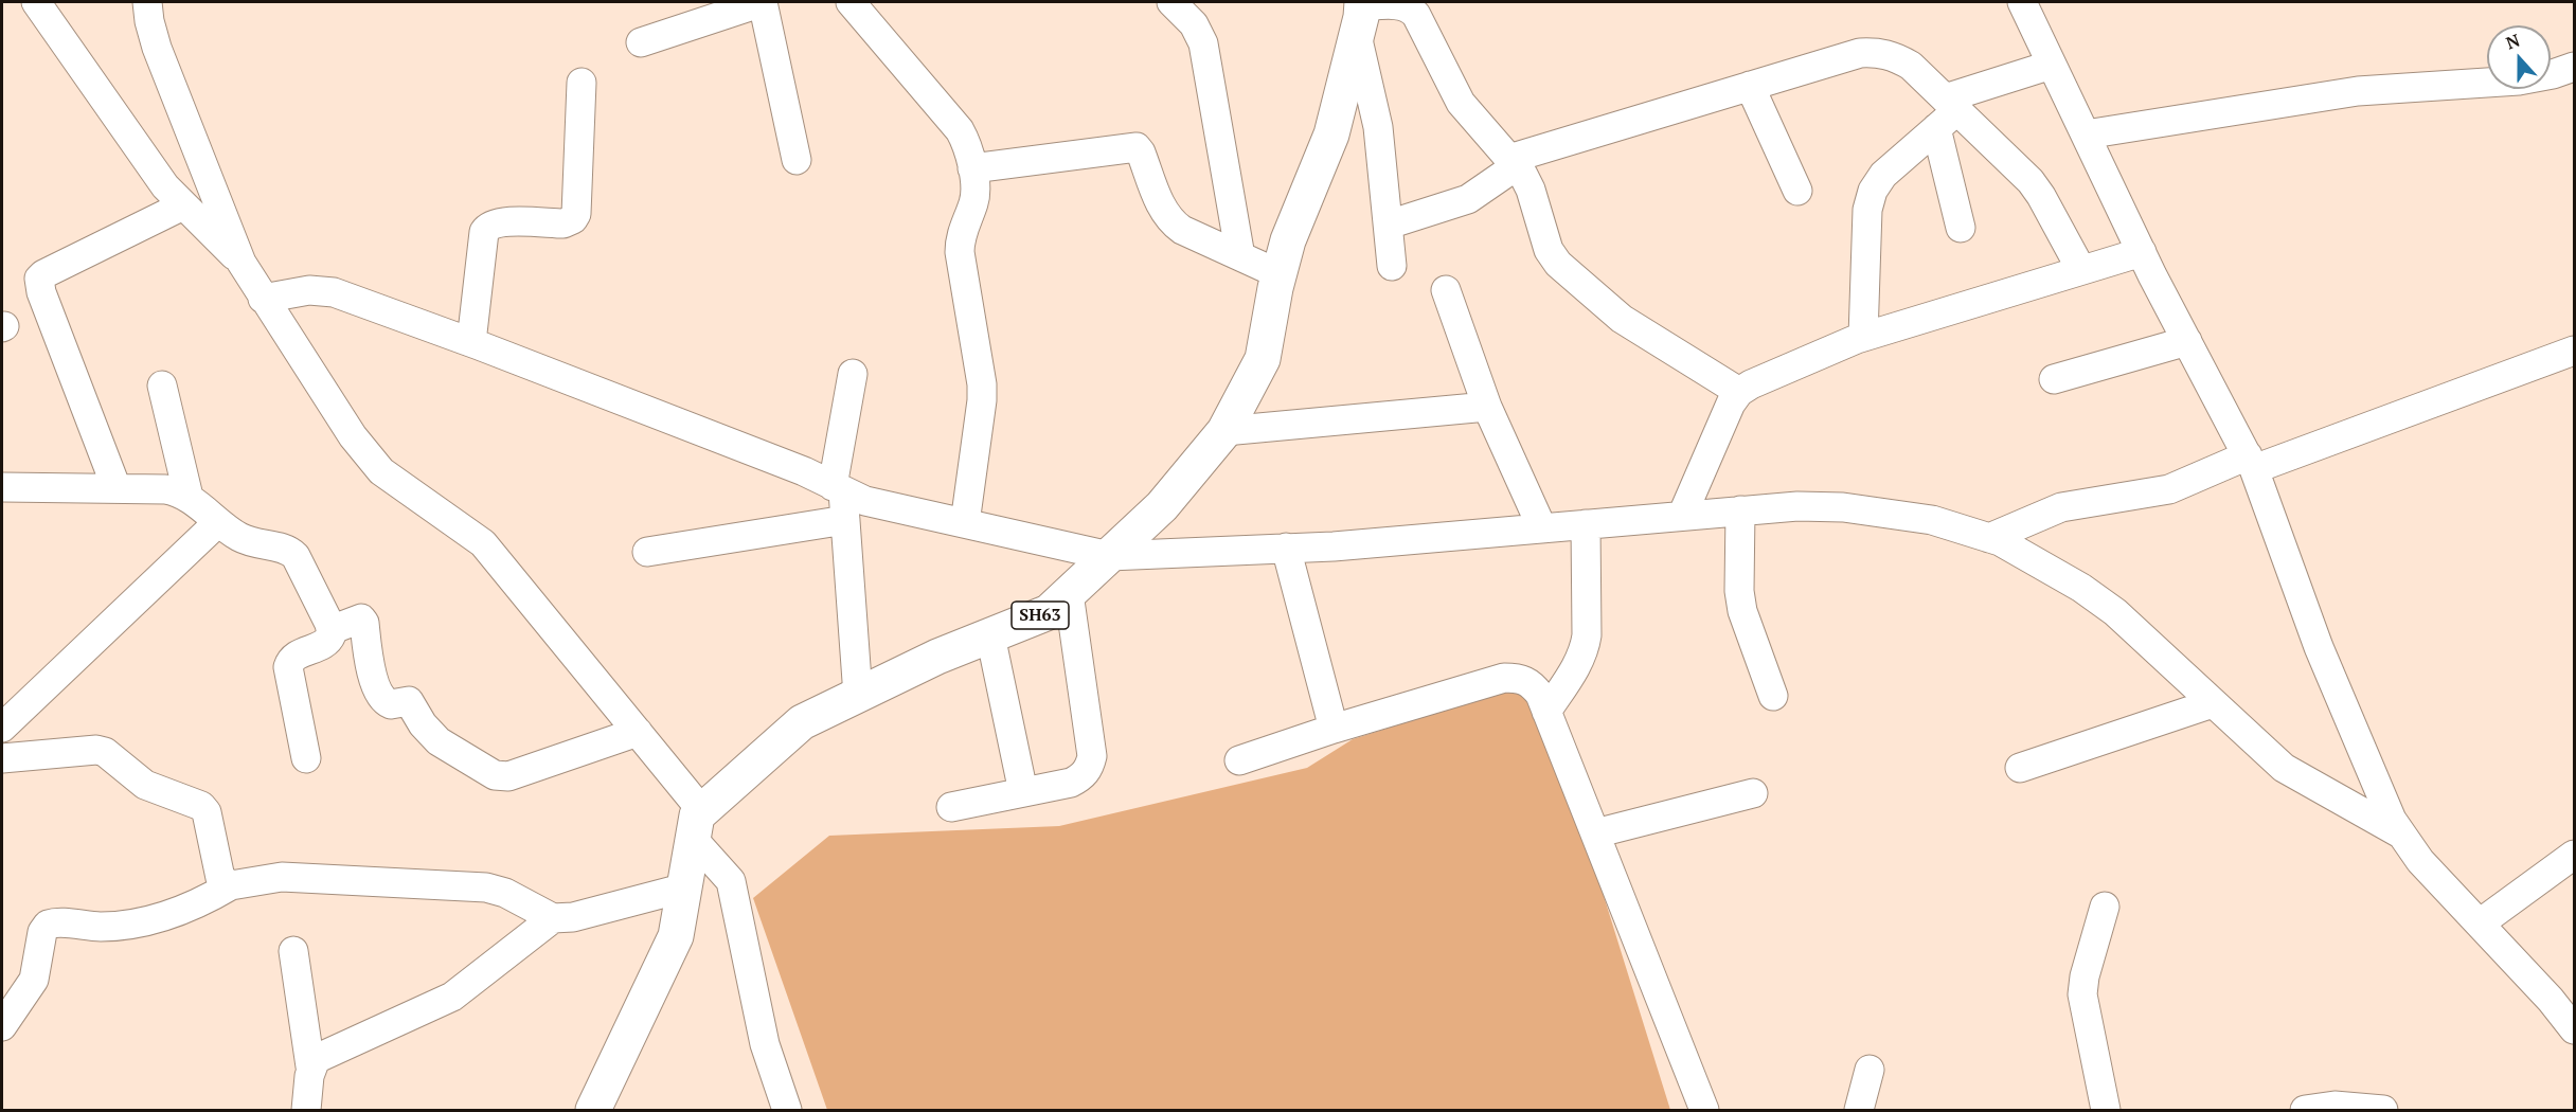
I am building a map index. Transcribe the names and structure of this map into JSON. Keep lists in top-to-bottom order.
{
  "streets": {
    "main road": ["SH63"]
  },
  "north": "top"
}
